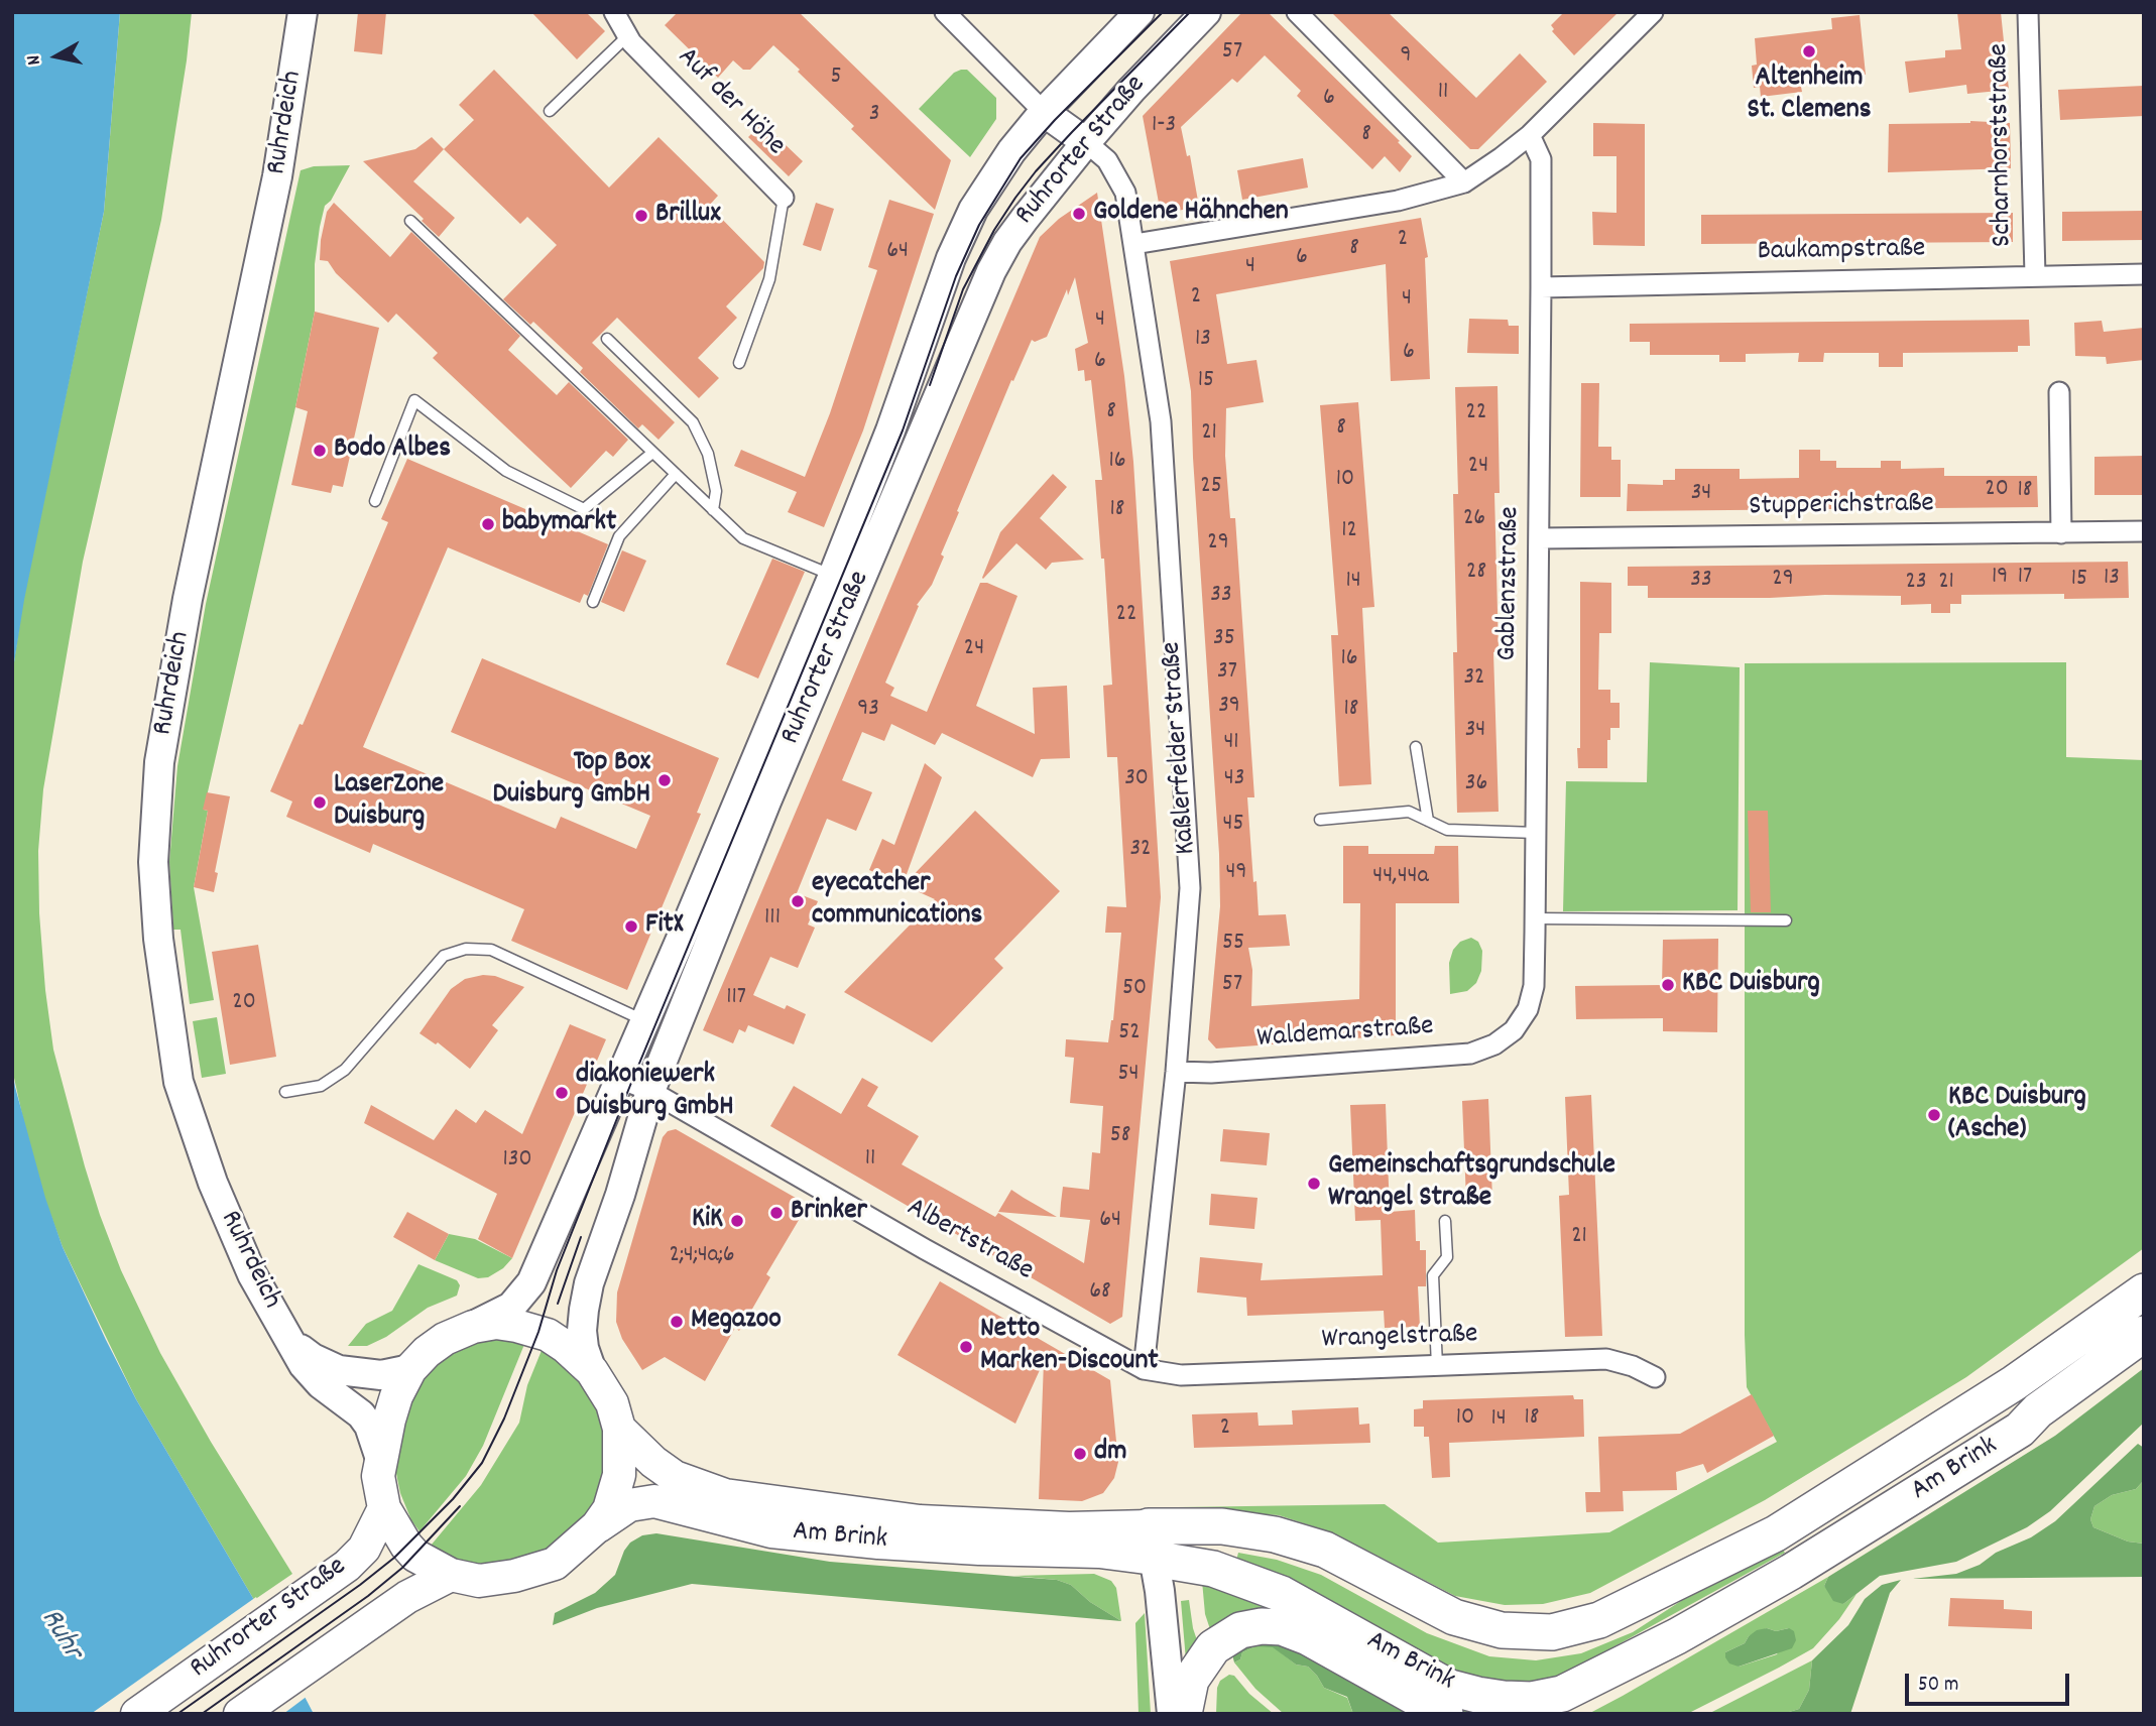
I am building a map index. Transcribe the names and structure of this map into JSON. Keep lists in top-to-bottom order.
{
  "streets": {
    "highway": ["Am Brink"],
    "main road": ["Ruhrdeich", "Ruhrorter Straße"],
    "street": [
      "Auf der Höhe",
      "Scharnhorststraße",
      "Baukampstraße",
      "Stupperichstraße",
      "Gablenzstraße",
      "Kaßlerfelder Straße",
      "Waldemarstraße",
      "Albertstraße",
      "Wrangelstraße"
    ]
  },
  "crossings": [
    ["Ruhrdeich", "Ruhrorter Straße"],
    ["Ruhrdeich", "Am Brink"],
    ["Scharnhorststraße", "Baukampstraße"],
    ["Ruhrorter Straße", "Kaßlerfelder Straße"],
    ["Ruhrorter Straße", "Albertstraße"],
    ["Ruhrorter Straße", "Am Brink"],
    ["Baukampstraße", "Gablenzstraße"],
    ["Stupperichstraße", "Gablenzstraße"],
    ["Gablenzstraße", "Waldemarstraße"],
    ["Kaßlerfelder Straße", "Waldemarstraße"],
    ["Kaßlerfelder Straße", "Albertstraße"],
    ["Kaßlerfelder Straße", "Wrangelstraße"],
    ["Albertstraße", "Wrangelstraße"]
  ],
  "water": ["Ruhr"],
  "places": [
    "Altenheim St. Clemens",
    "Goldene Hähnchen",
    "Brillux",
    "Bodo Albes",
    "babymarkt",
    "Top Box Duisburg GmbH",
    "LaserZone Duisburg",
    "eyecatcher communications",
    "FitX",
    "KBC Duisburg",
    "diakoniewerk Duisburg GmbH",
    "KBC Duisburg (Asche)",
    "Gemeinschaftsgrundschule Wrangel Straße",
    "Brinker",
    "KiK",
    "Megazoo",
    "Netto Marken-Discount",
    "dm"
  ],
  "house_numbers": [
    "57",
    "9",
    "5",
    "11",
    "6",
    "3",
    "1-3",
    "8",
    "2",
    "8",
    "64",
    "6",
    "4",
    "2",
    "4",
    "4",
    "13",
    "6",
    "6",
    "15",
    "8",
    "22",
    "8",
    "21",
    "16",
    "24",
    "10",
    "25",
    "20",
    "18",
    "34",
    "18",
    "26",
    "12",
    "29",
    "28",
    "19",
    "17",
    "13",
    "29",
    "15",
    "33",
    "14",
    "23",
    "21",
    "33",
    "22",
    "35",
    "24",
    "16",
    "37",
    "32",
    "39",
    "93",
    "18",
    "34",
    "41",
    "30",
    "43",
    "36",
    "45",
    "32",
    "49",
    "44,44a",
    "111",
    "55",
    "57",
    "50",
    "117",
    "20",
    "52",
    "54",
    "58",
    "11",
    "130",
    "64",
    "21",
    "2;4;4a;6",
    "68",
    "10",
    "18",
    "14",
    "2"
  ],
  "scale_bar": "50 m",
  "north": "left"
}
